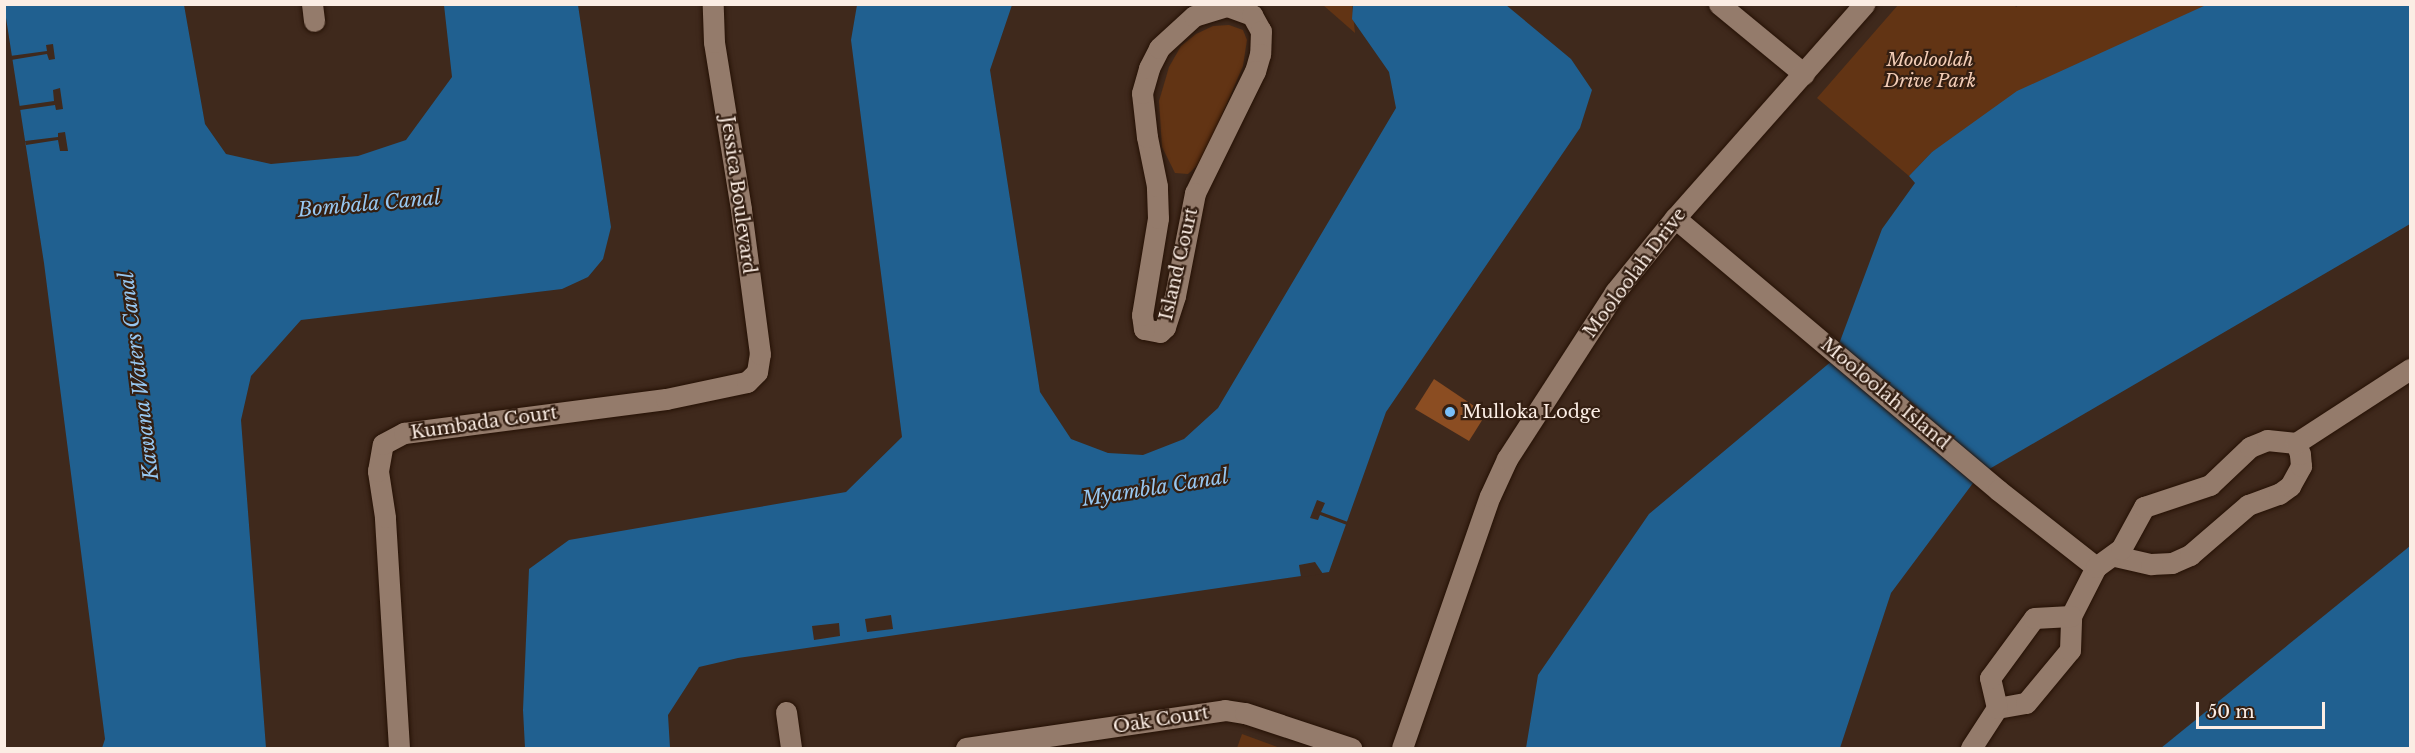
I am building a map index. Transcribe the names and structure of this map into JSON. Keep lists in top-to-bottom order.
{
  "streets": {
    "street": [
      "Jessica Boulevard",
      "Island Court",
      "Mooloolah Drive",
      "Mooloolah Island",
      "Kumbada Court",
      "Oak Court"
    ]
  },
  "crossings": [
    ["Jessica Boulevard", "Kumbada Court"],
    ["Mooloolah Drive", "Mooloolah Island"]
  ],
  "water": ["Bombala Canal", "Kawana Waters Canal", "Myambla Canal"],
  "parks": ["Mooloolah Drive Park"],
  "places": ["Mulloka Lodge"],
  "scale_bar": "50 m"
}
